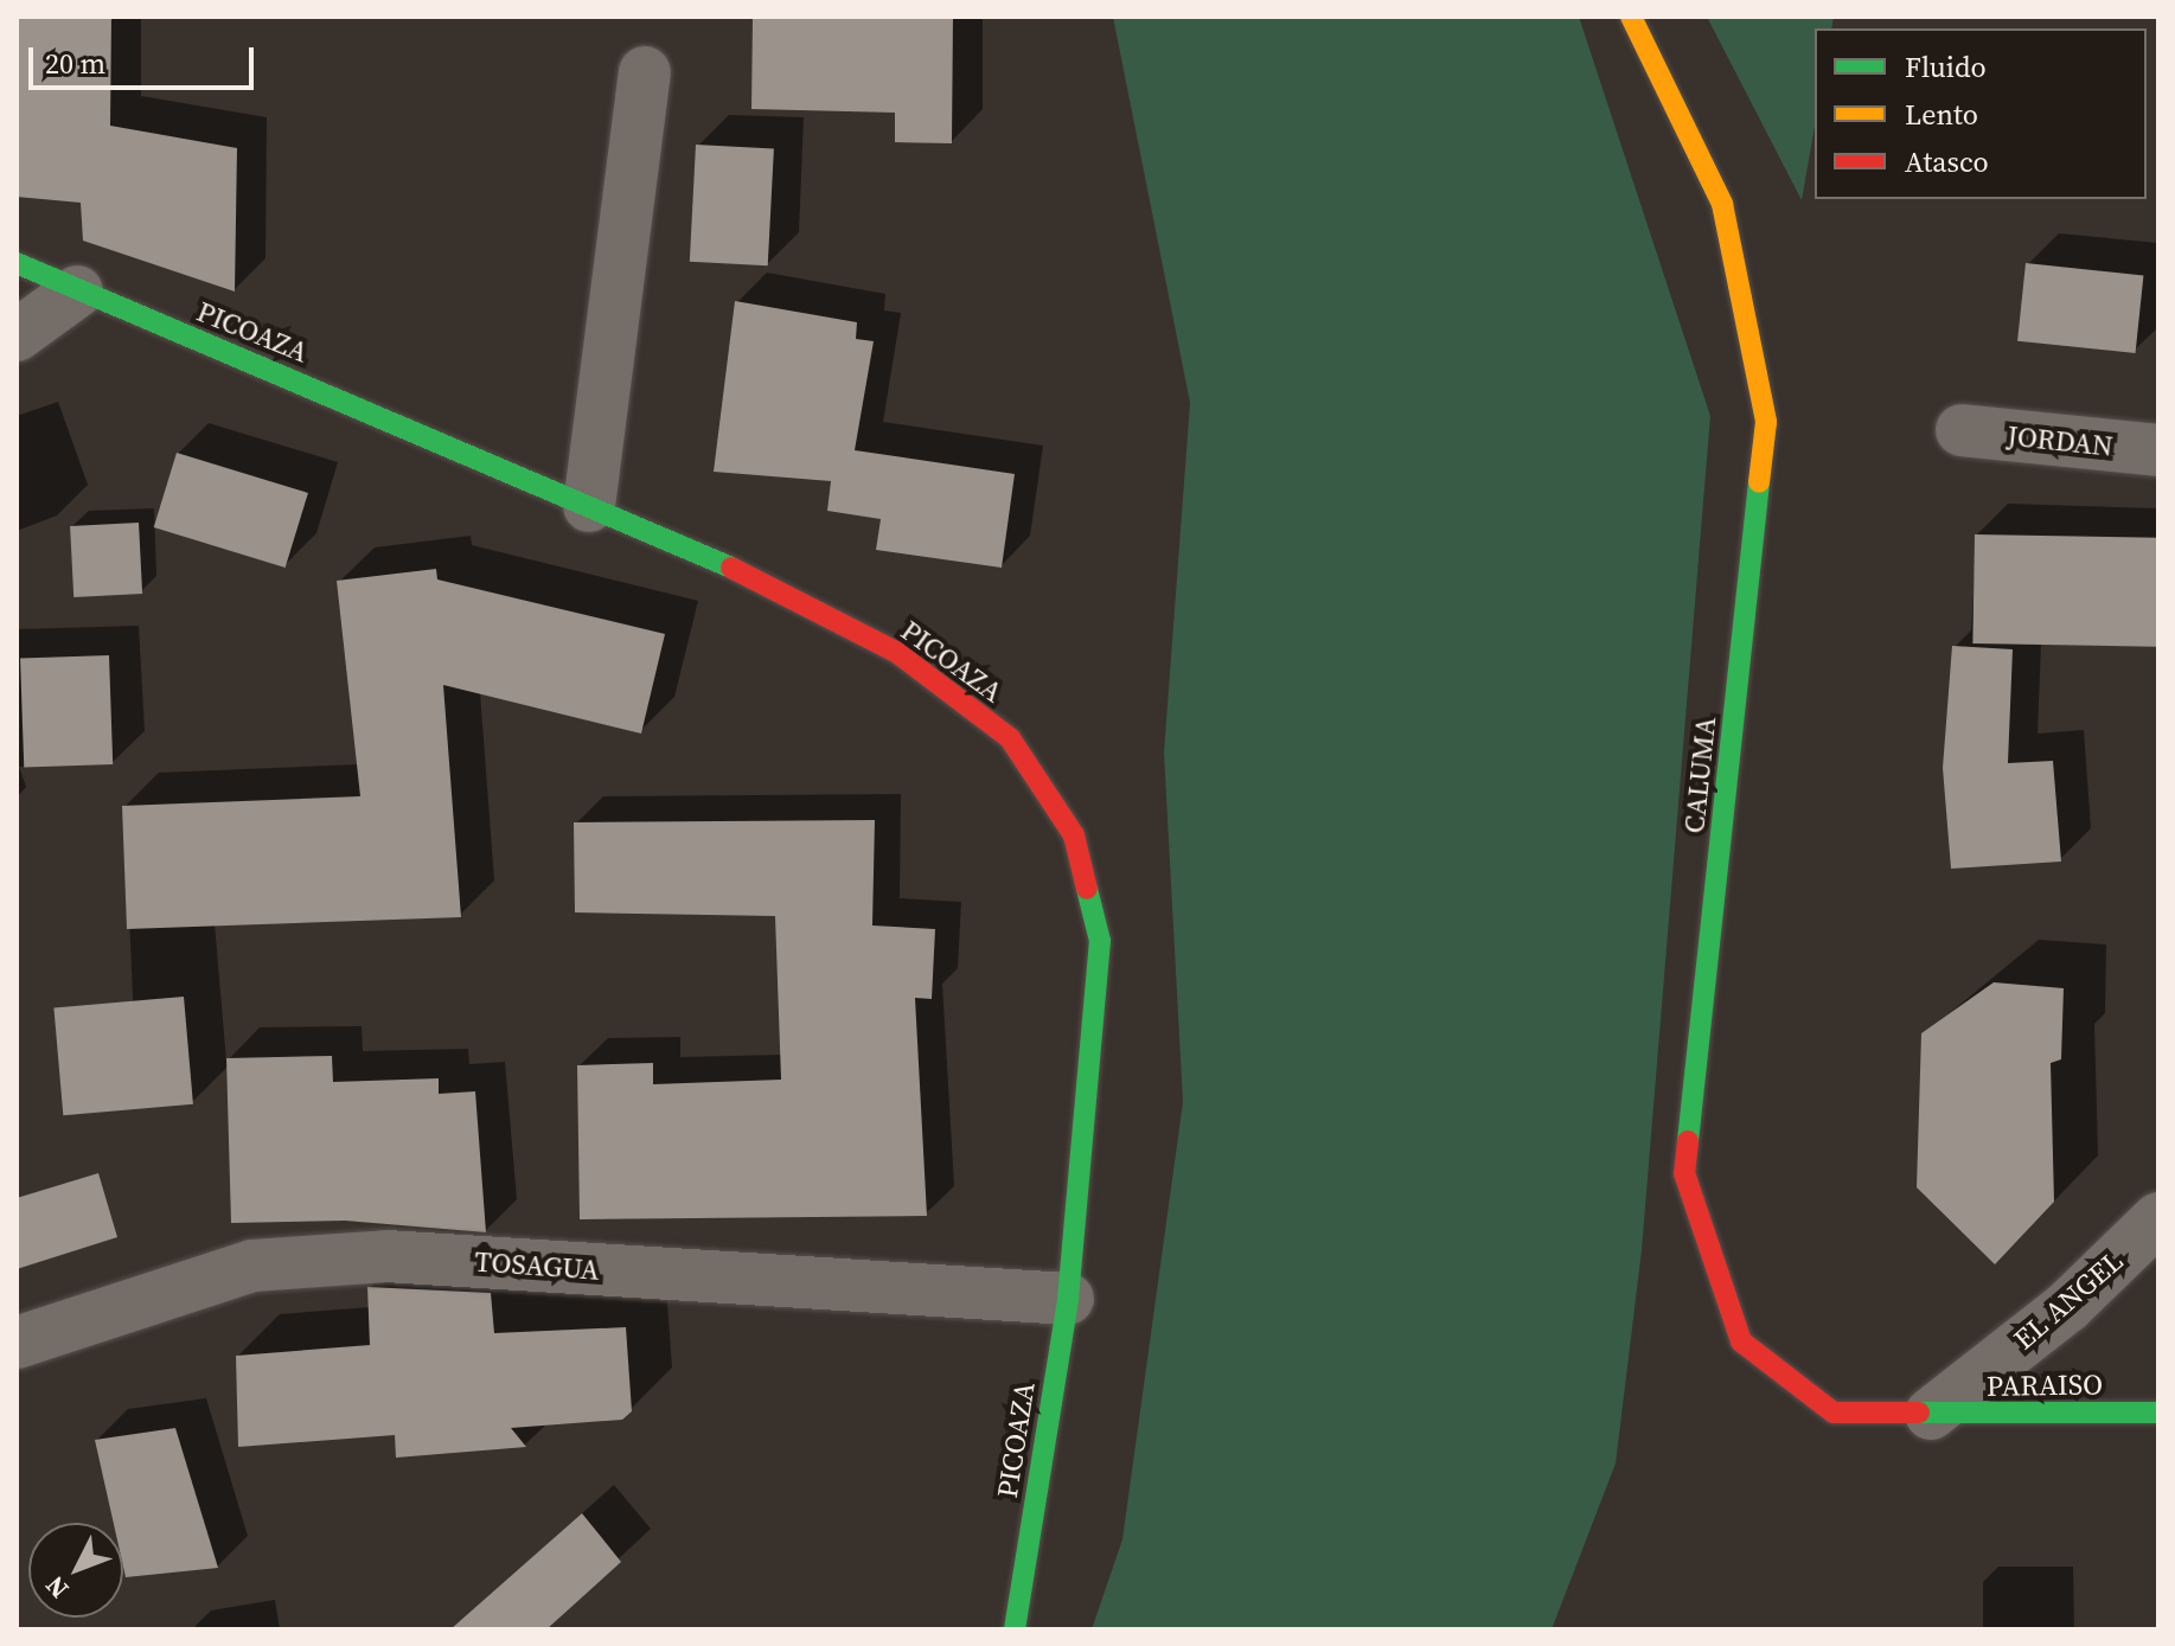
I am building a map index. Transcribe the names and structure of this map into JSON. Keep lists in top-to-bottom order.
{
  "streets": {
    "street": [
      "PICOAZA",
      "JORDAN",
      "CALUMA",
      "TOSAGUA",
      "EL ANGEL",
      "PARAISO"
    ]
  },
  "crossings": [
    ["PICOAZA", "TOSAGUA"],
    ["CALUMA", "EL ANGEL"],
    ["CALUMA", "PARAISO"],
    ["EL ANGEL", "PARAISO"]
  ],
  "legend": ["Fluido", "Lento", "Atasco"],
  "scale_bar": "20 m",
  "north": "bottom left"
}
